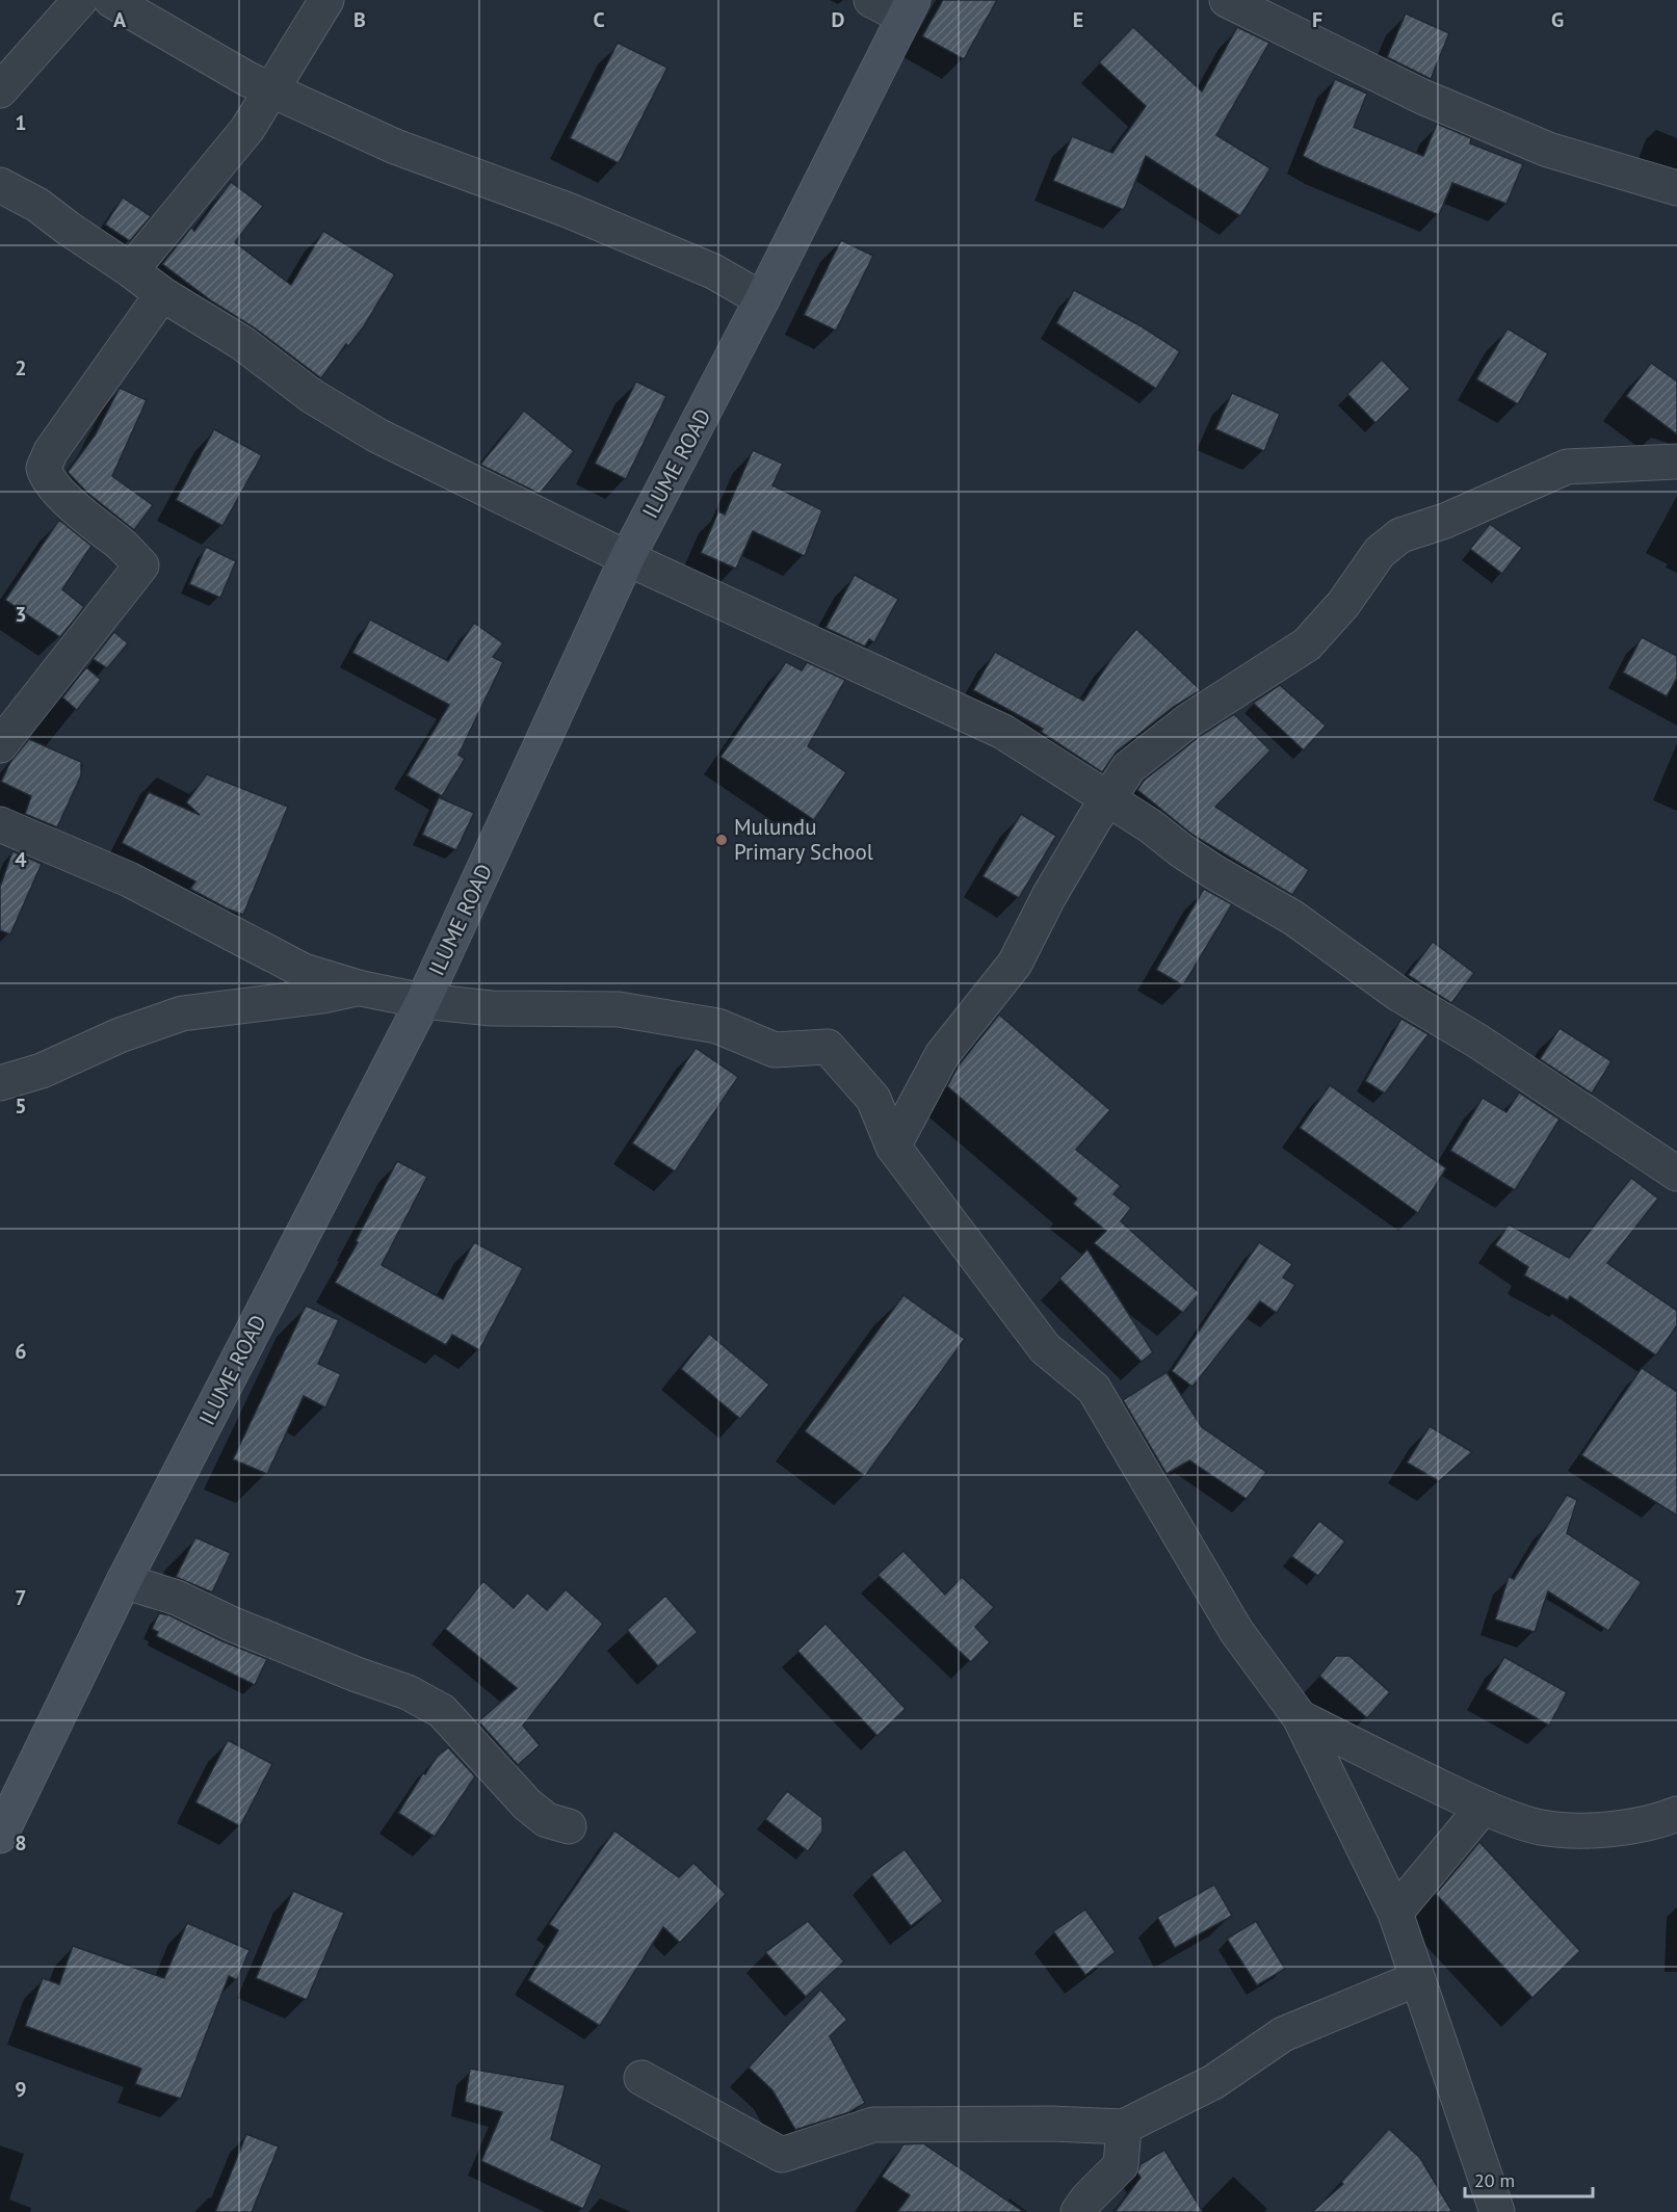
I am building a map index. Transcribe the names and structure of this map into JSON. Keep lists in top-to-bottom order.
{
  "streets": {
    "street": ["ILUME ROAD"]
  },
  "places": ["Mulundu Primary School"],
  "scale_bar": "20 m",
  "grid": {
    "columns": [
      "A",
      "B",
      "C",
      "D",
      "E",
      "F",
      "G"
    ],
    "rows": [
      "1",
      "2",
      "3",
      "4",
      "5",
      "6",
      "7",
      "8",
      "9"
    ]
  }
}
